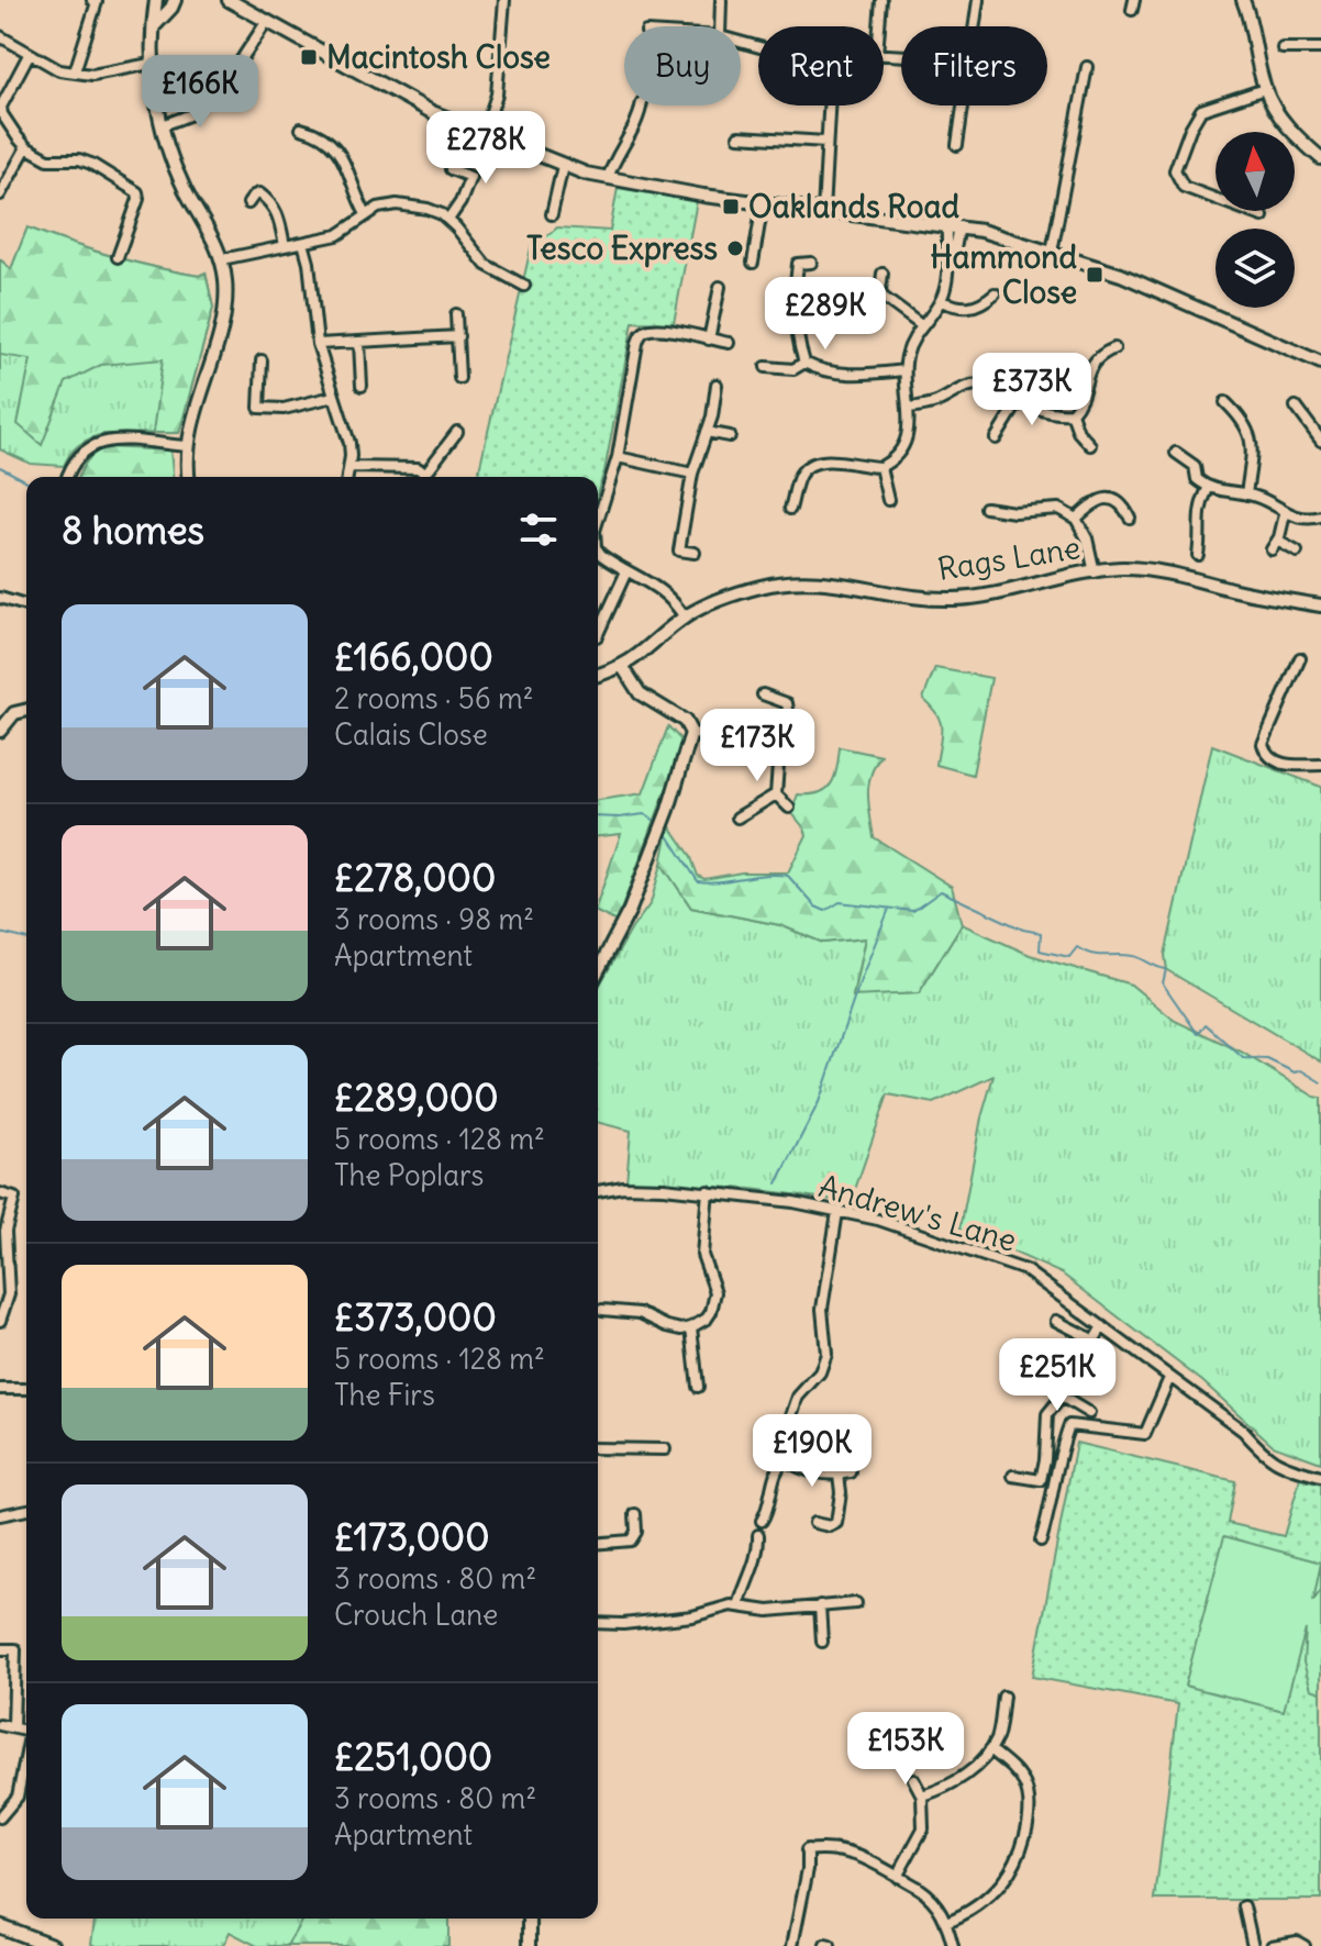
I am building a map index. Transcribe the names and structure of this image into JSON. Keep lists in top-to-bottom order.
{
  "streets": {
    "street": ["Rags Lane", "Andrew's Lane"]
  },
  "places": {
    "transit": ["Macintosh Close", "Oaklands Road", "Hammond Close"],
    "other": ["Tesco Express"]
  },
  "north": "top",
  "page": {
    "chip": ["Buy", "Rent", "Filters"],
    "price": [
      "£166K",
      "£278K",
      "£289K",
      "£373K",
      "£173K",
      "£251K",
      "£190K",
      "£153K"
    ],
    "heading": "8 homes",
    "list": [
      {
        "name": "£166,000",
        "note": "2 rooms · 56 m² · Calais Close"
      },
      {
        "name": "£278,000",
        "note": "3 rooms · 98 m² · Apartment"
      },
      {
        "name": "£289,000",
        "note": "5 rooms · 128 m² · The Poplars"
      },
      {
        "name": "£373,000",
        "note": "5 rooms · 128 m² · The Firs"
      },
      {
        "name": "£173,000",
        "note": "3 rooms · 80 m² · Crouch Lane"
      },
      {
        "name": "£251,000",
        "note": "3 rooms · 80 m² · Apartment"
      }
    ]
  }
}
